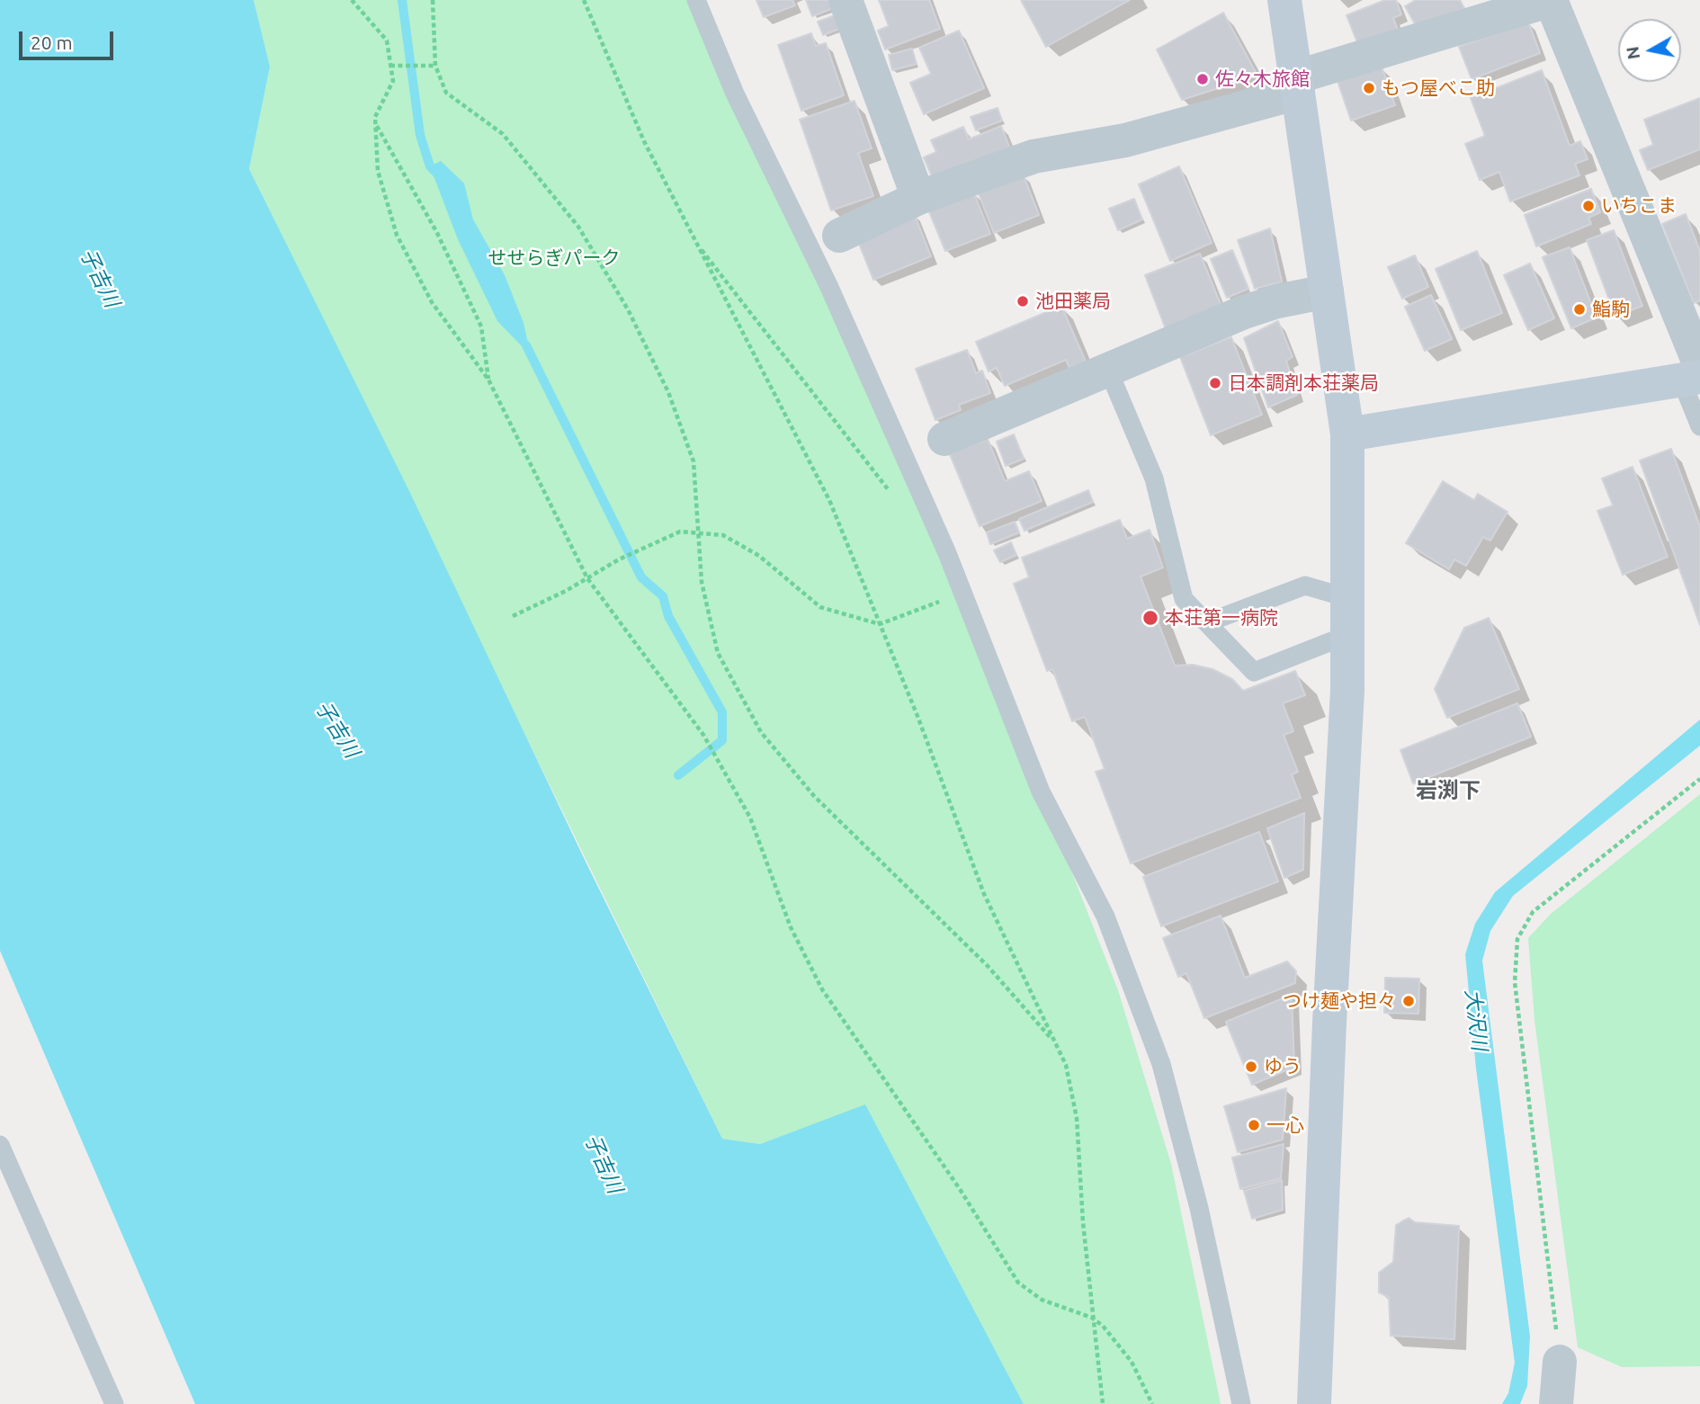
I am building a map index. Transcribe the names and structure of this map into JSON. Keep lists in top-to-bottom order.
{
  "districts": ["岩渕下"],
  "water": ["子吉川", "大沢川"],
  "parks": ["せせらぎパーク"],
  "places": [
    "佐々木旅館",
    "もつ屋べこ助",
    "いちこま",
    "池田薬局",
    "鮨駒",
    "日本調剤本荘薬局",
    "本荘第一病院",
    "つけ麺や担々",
    "ゆう",
    "一心"
  ],
  "scale_bar": "20 m",
  "north": "left"
}
